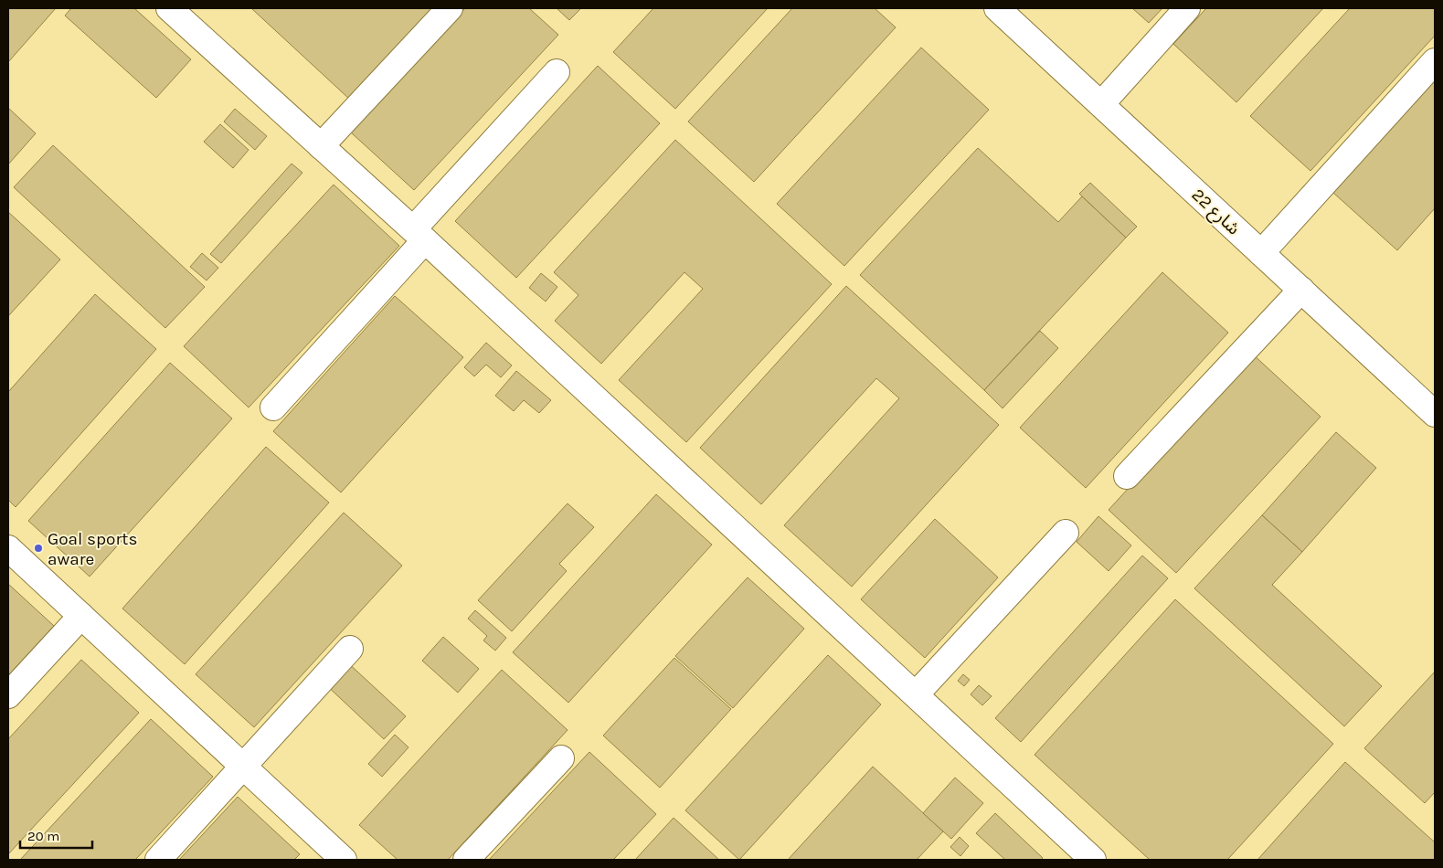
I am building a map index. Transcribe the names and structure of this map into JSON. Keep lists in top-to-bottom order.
{
  "streets": {
    "street": ["شارع 22"]
  },
  "places": ["Goal sports aware"],
  "scale_bar": "20 m"
}
